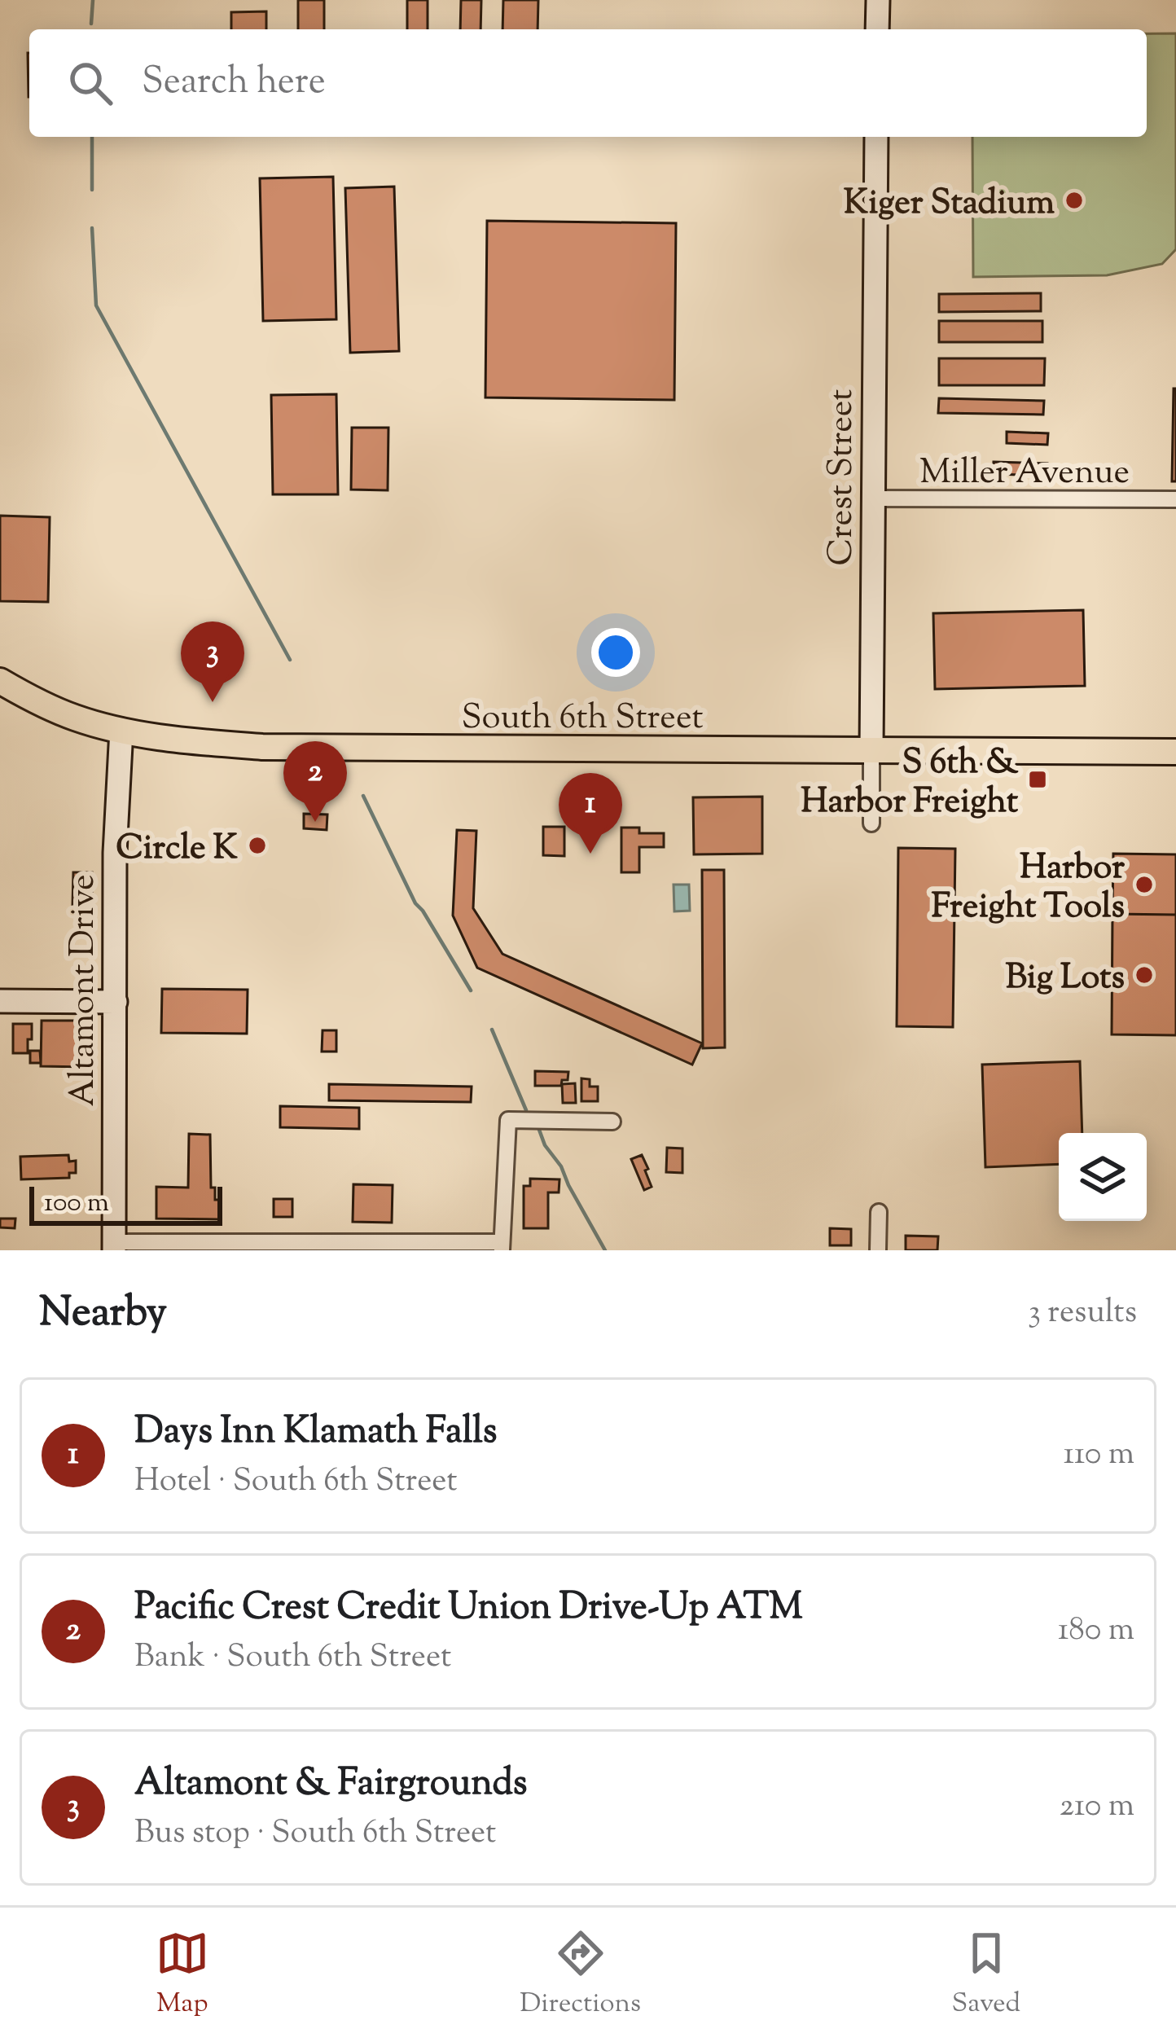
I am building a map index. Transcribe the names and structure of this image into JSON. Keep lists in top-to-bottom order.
{
  "streets": {
    "main road": ["South 6th Street"],
    "street": ["Miller Avenue", "Crest Street", "Altamont Drive"]
  },
  "crossings": [
    ["Miller Avenue", "Crest Street"],
    ["Crest Street", "South 6th Street"],
    ["South 6th Street", "Altamont Drive"]
  ],
  "places": {
    "other": [
      "Kiger Stadium",
      "Circle K",
      "Harbor Freight Tools",
      "Big Lots"
    ],
    "transit": ["S 6th & Harbor Freight"]
  },
  "scale_bar": "100 m",
  "page": {
    "search": "Search here",
    "pins": ["3", "2", "1"],
    "scale": "100 m",
    "heading": ["Nearby", "3 results"],
    "list": [
      {
        "mark": "1",
        "name": "Days Inn Klamath Falls",
        "note": "Hotel · South 6th Street",
        "value": "110 m"
      },
      {
        "mark": "2",
        "name": "Pacific Crest Credit Union Drive-Up ATM",
        "note": "Bank · South 6th Street",
        "value": "180 m"
      },
      {
        "mark": "3",
        "name": "Altamont & Fairgrounds",
        "note": "Bus stop · South 6th Street",
        "value": "210 m"
      }
    ],
    "nav": ["Map", "Directions", "Saved"]
  }
}
